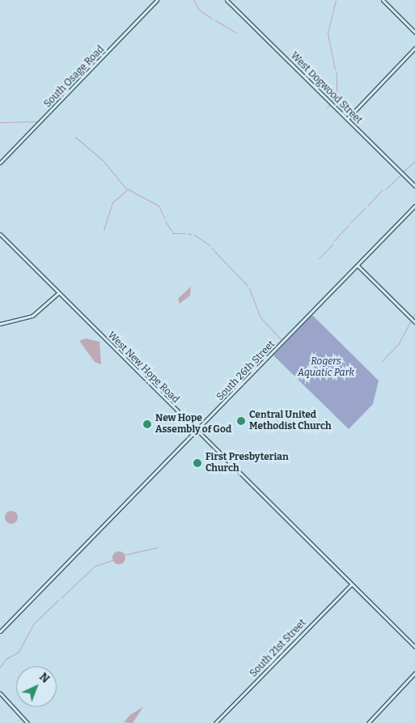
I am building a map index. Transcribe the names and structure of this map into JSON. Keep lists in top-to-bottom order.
{
  "streets": {
    "street": [
      "South Osage Road",
      "West Dogwood Street",
      "West New Hope Road",
      "South 26th Street",
      "South 21st Street"
    ]
  },
  "crossings": [
    ["West New Hope Road", "South 26th Street"],
    ["West New Hope Road", "South 21st Street"]
  ],
  "parks": ["Rogers Aquatic Park"],
  "places": ["Central United Methodist Church", "New Hope Assembly of God", "First Presbyterian Church"],
  "north": "top right"
}
